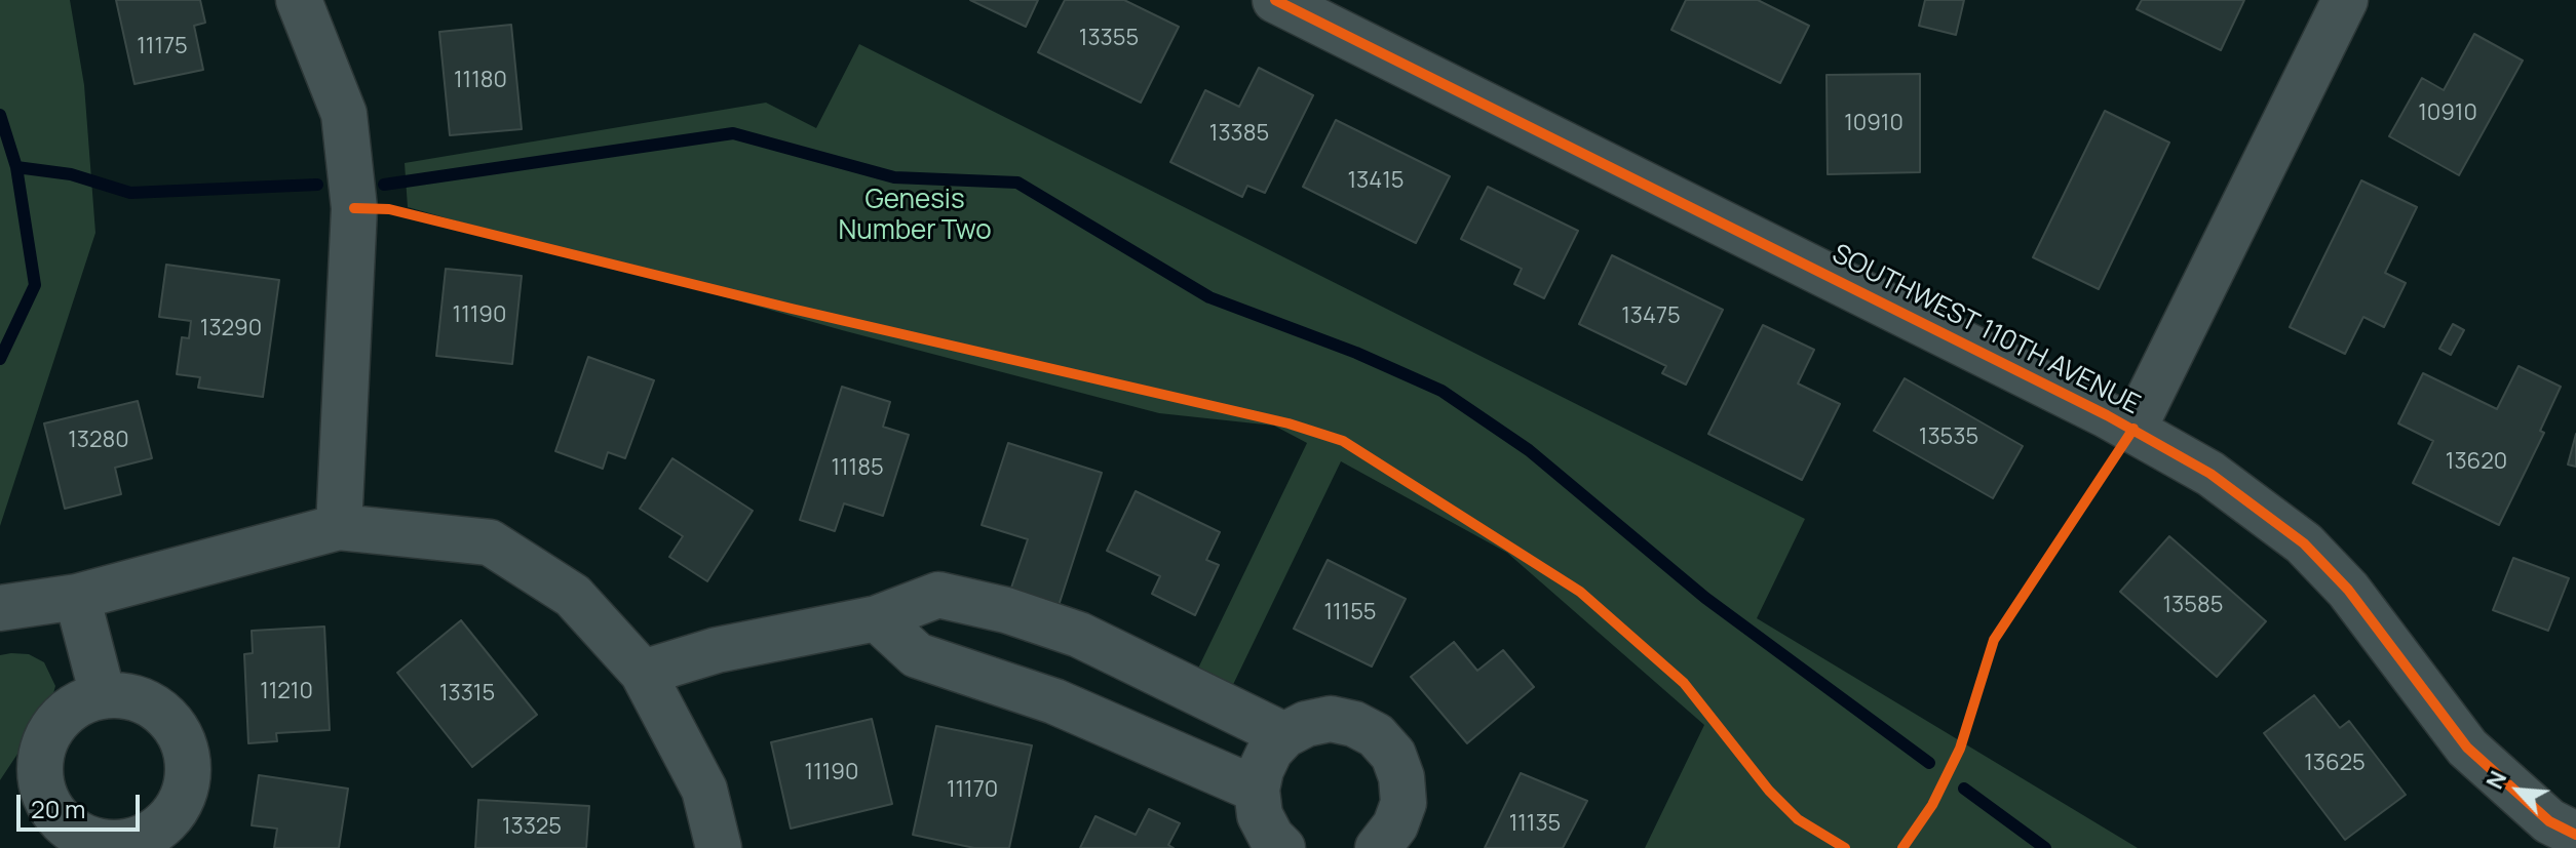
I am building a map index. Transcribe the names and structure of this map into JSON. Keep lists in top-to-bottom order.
{
  "streets": {
    "street": ["SOUTHWEST 110TH AVENUE"]
  },
  "parks": ["Genesis Number Two"],
  "house_numbers": [
    "13355",
    "11175",
    "11180",
    "10910",
    "10910",
    "13385",
    "13415",
    "11190",
    "13475",
    "13290",
    "13535",
    "13280",
    "13620",
    "11185",
    "13585",
    "11155",
    "11210",
    "13315",
    "13625",
    "11190",
    "11170",
    "11135",
    "13325"
  ],
  "scale_bar": "20 m",
  "north": "top left"
}
